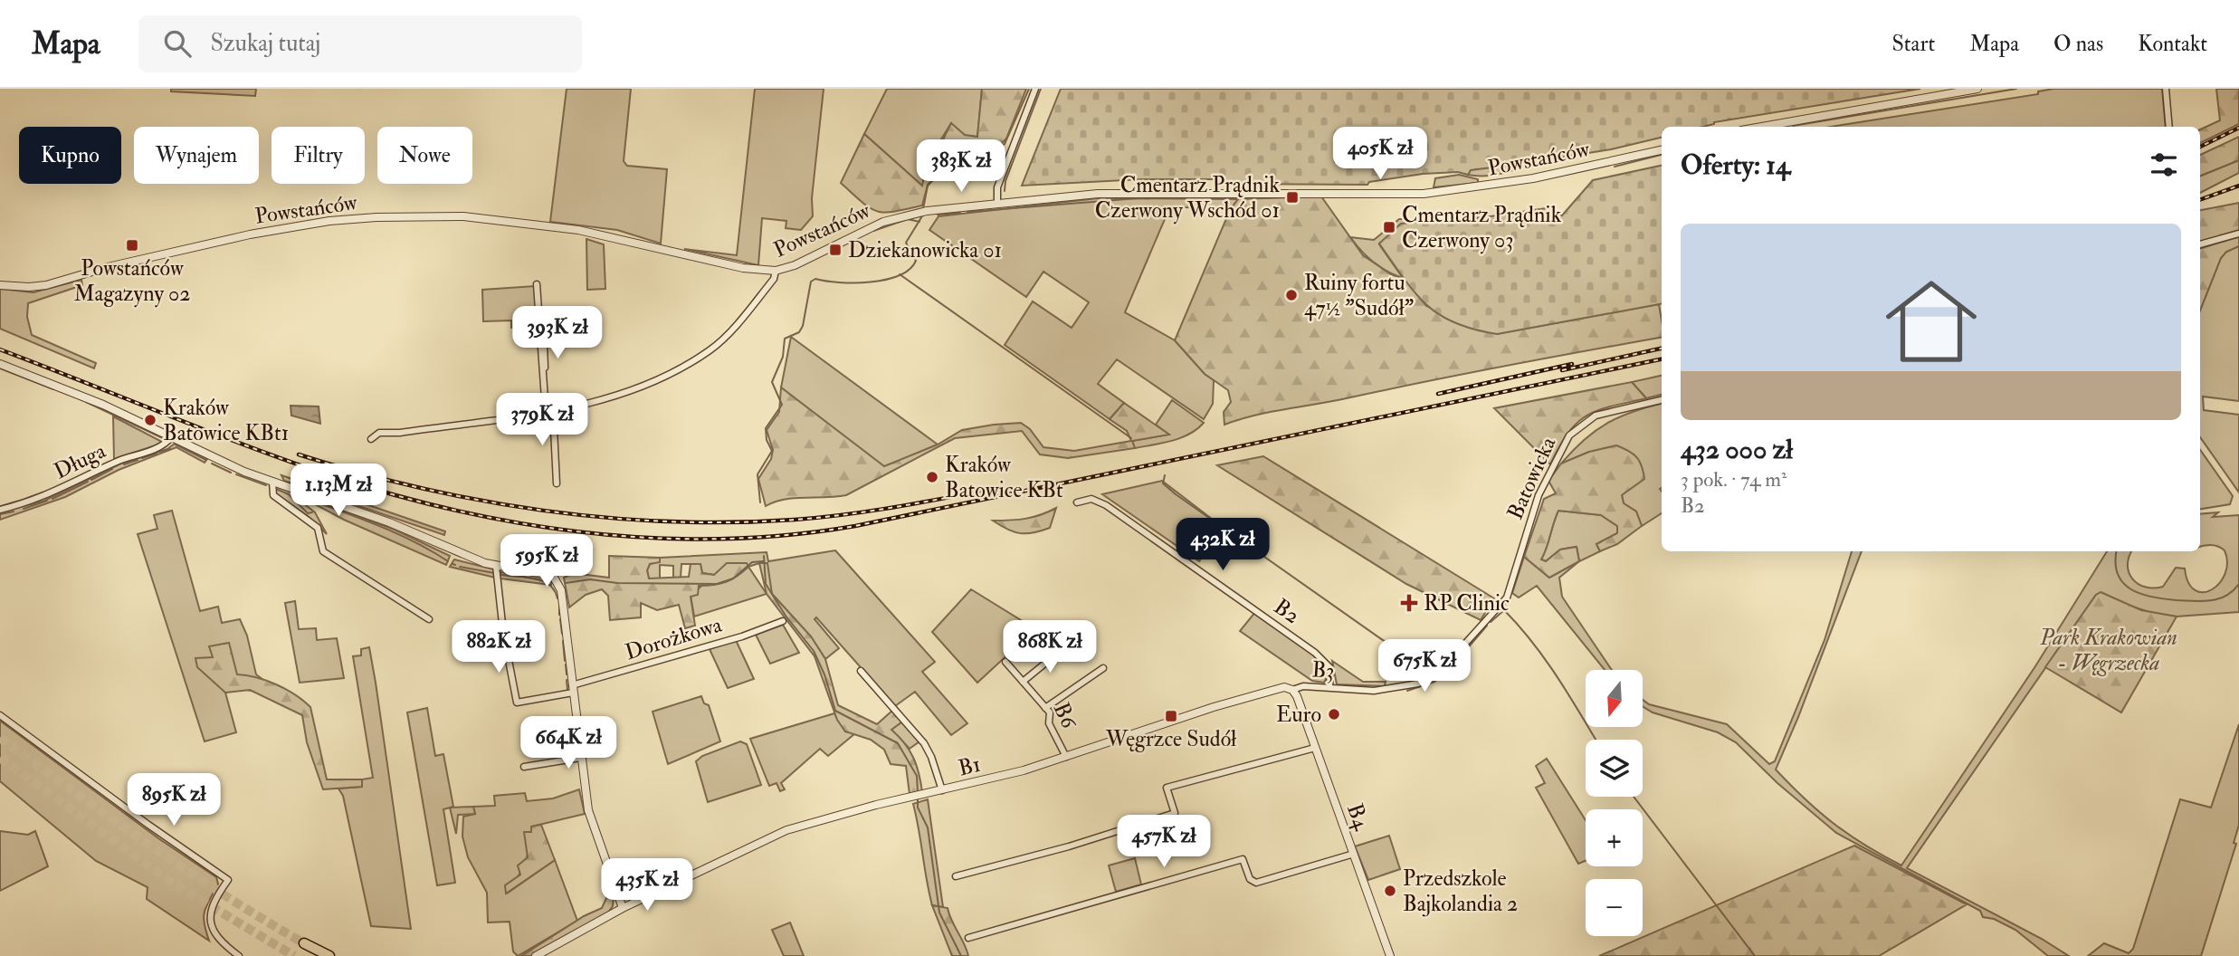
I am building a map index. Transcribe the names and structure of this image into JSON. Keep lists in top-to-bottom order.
{
  "streets": {
    "street": [
      "Powstańców",
      "Długa",
      "Batowicka",
      "B2",
      "Dorożkowa",
      "B3",
      "B6",
      "B1",
      "B4"
    ]
  },
  "crossings": [
    ["Batowicka", "B3"],
    ["B2", "B3"],
    ["B3", "B1"],
    ["B3", "B4"],
    ["B6", "B1"],
    ["B1", "B4"]
  ],
  "parks": ["Park Krakowian - Węgrzecka"],
  "places": {
    "transit": [
      "Cmentarz Prądnik Czerwony Wschód 01",
      "Cmentarz Prądnik Czerwony 03",
      "Powstańców Magazyny 02",
      "Dziekanowicka 01",
      "Węgrzce Sudół"
    ],
    "other": [
      "Ruiny fortu 47½ \"Sudół\"",
      "Kraków Batowice KBt1",
      "Kraków Batowice KBt",
      "Euro",
      "Przedszkole Bajkolandia 2"
    ],
    "health": ["RP Clinic"]
  },
  "north": "bottom",
  "page": {
    "header": "Mapa",
    "search": "Szukaj tutaj",
    "nav": [
      "Start",
      "Mapa",
      "O nas",
      "Kontakt"
    ],
    "price": [
      "405K zł",
      "383K zł",
      "393K zł",
      "379K zł",
      "1.13M zł",
      "432K zł",
      "595K zł",
      "882K zł",
      "868K zł",
      "675K zł",
      "664K zł",
      "895K zł",
      "457K zł",
      "435K zł"
    ],
    "chip": [
      "Kupno",
      "Wynajem",
      "Filtry",
      "Nowe"
    ],
    "heading": "Oferty: 14",
    "list": [
      {
        "name": "432 000 zł",
        "note": "3 pok. · 74 m² · B2"
      }
    ],
    "map_buttons": ["+", "−"]
  }
}
